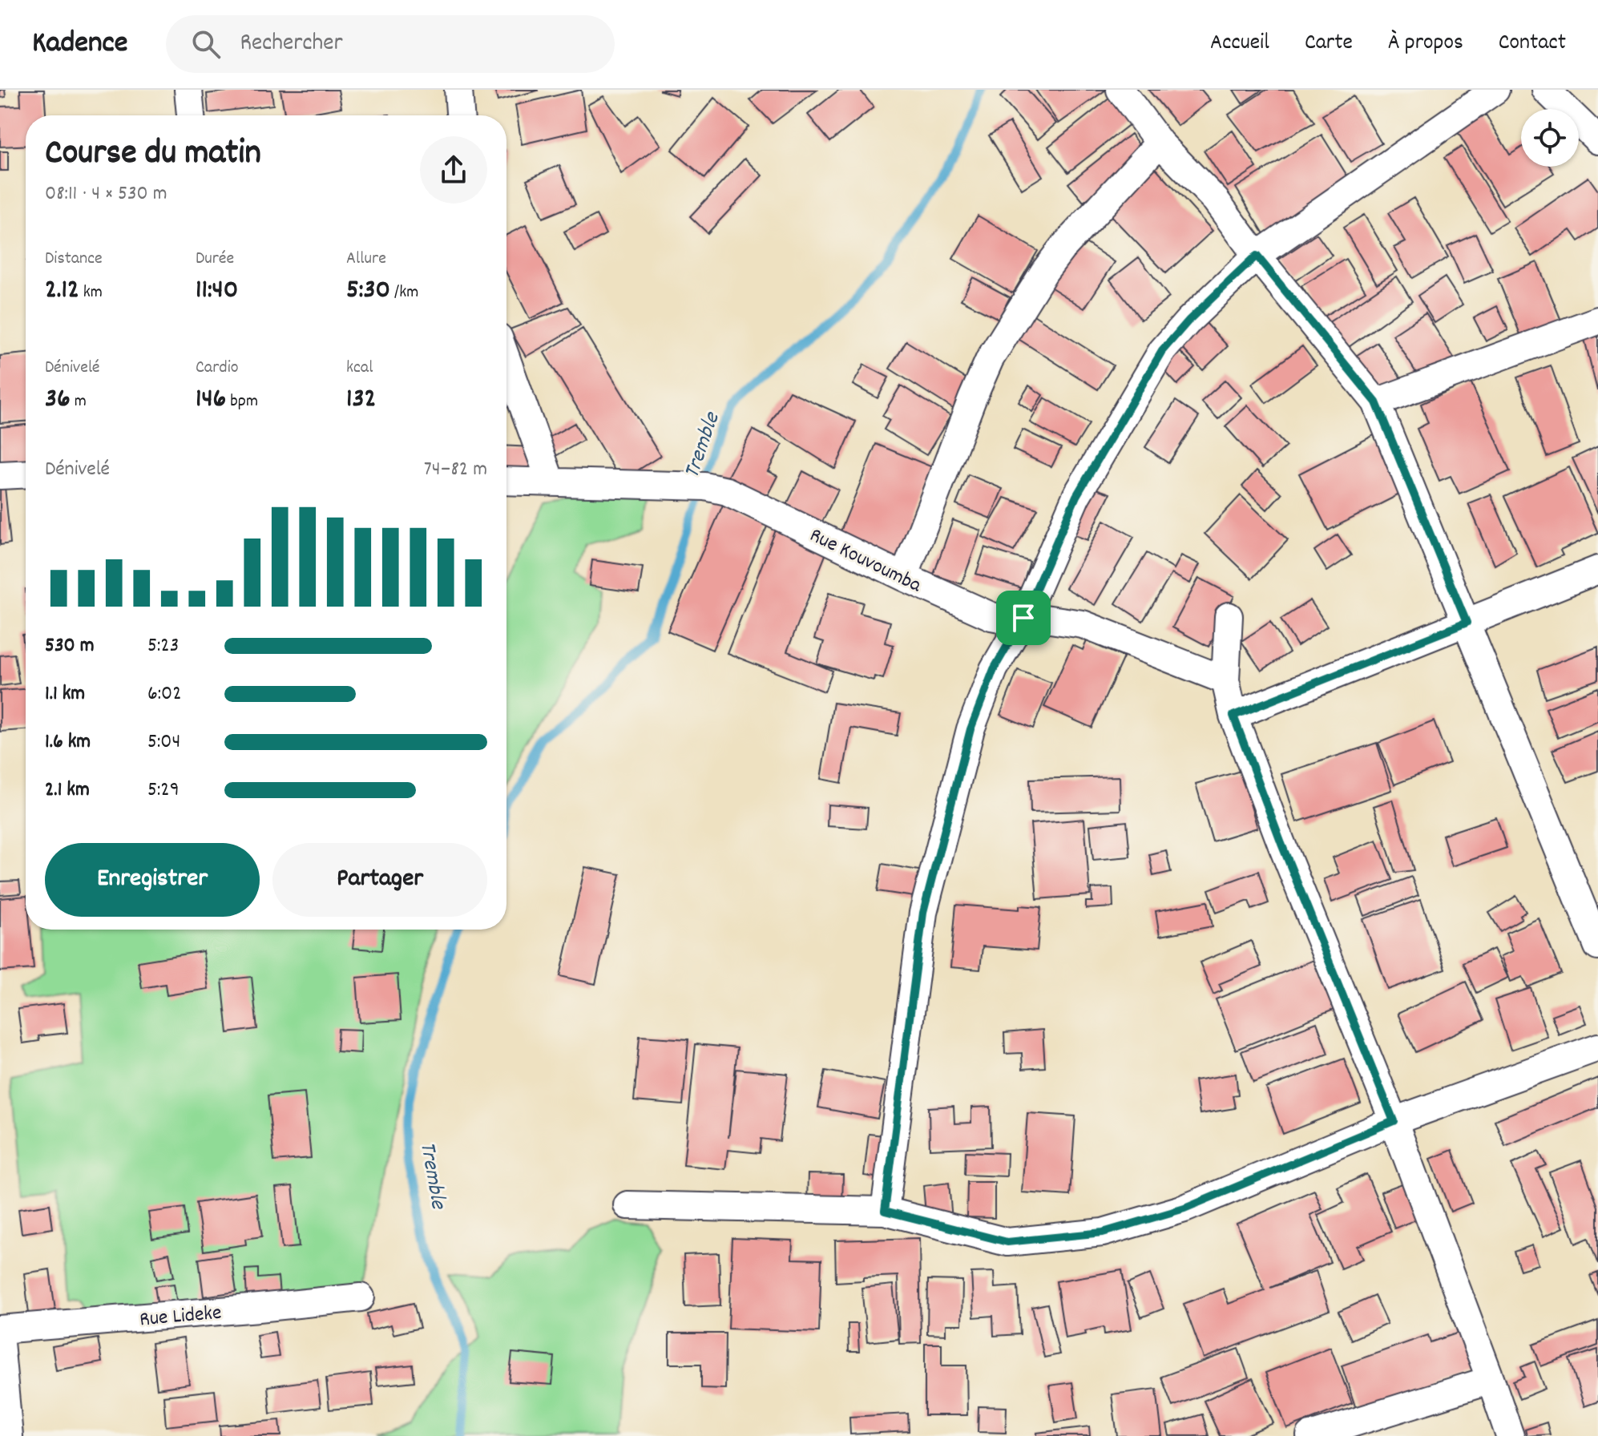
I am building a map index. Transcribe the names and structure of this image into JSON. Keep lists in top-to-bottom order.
{
  "streets": {
    "street": ["Rue Kouvoumba", "Rue Lideke"]
  },
  "water": ["Tremble"],
  "page": {
    "header": "Kadence",
    "search": "Rechercher",
    "nav": [
      "Accueil",
      "Carte",
      "À propos",
      "Contact"
    ],
    "heading": ["Course du matin", "08:11 · 4 × 530 m"],
    "stats": [
      ["Distance", "2.12 km"],
      ["Durée", "11:40"],
      ["Allure", "5:30 /km"],
      ["Dénivelé", "36 m"],
      ["Cardio", "146 bpm"],
      ["kcal", "132"]
    ],
    "chart": ["Dénivelé", "74–82 m"],
    "list": [
      {
        "name": "530 m",
        "note": "5:23"
      },
      {
        "name": "1.1 km",
        "note": "6:02"
      },
      {
        "name": "1.6 km",
        "note": "5:04"
      },
      {
        "name": "2.1 km",
        "note": "5:29"
      }
    ],
    "buttons": ["Enregistrer", "Partager"]
  }
}
